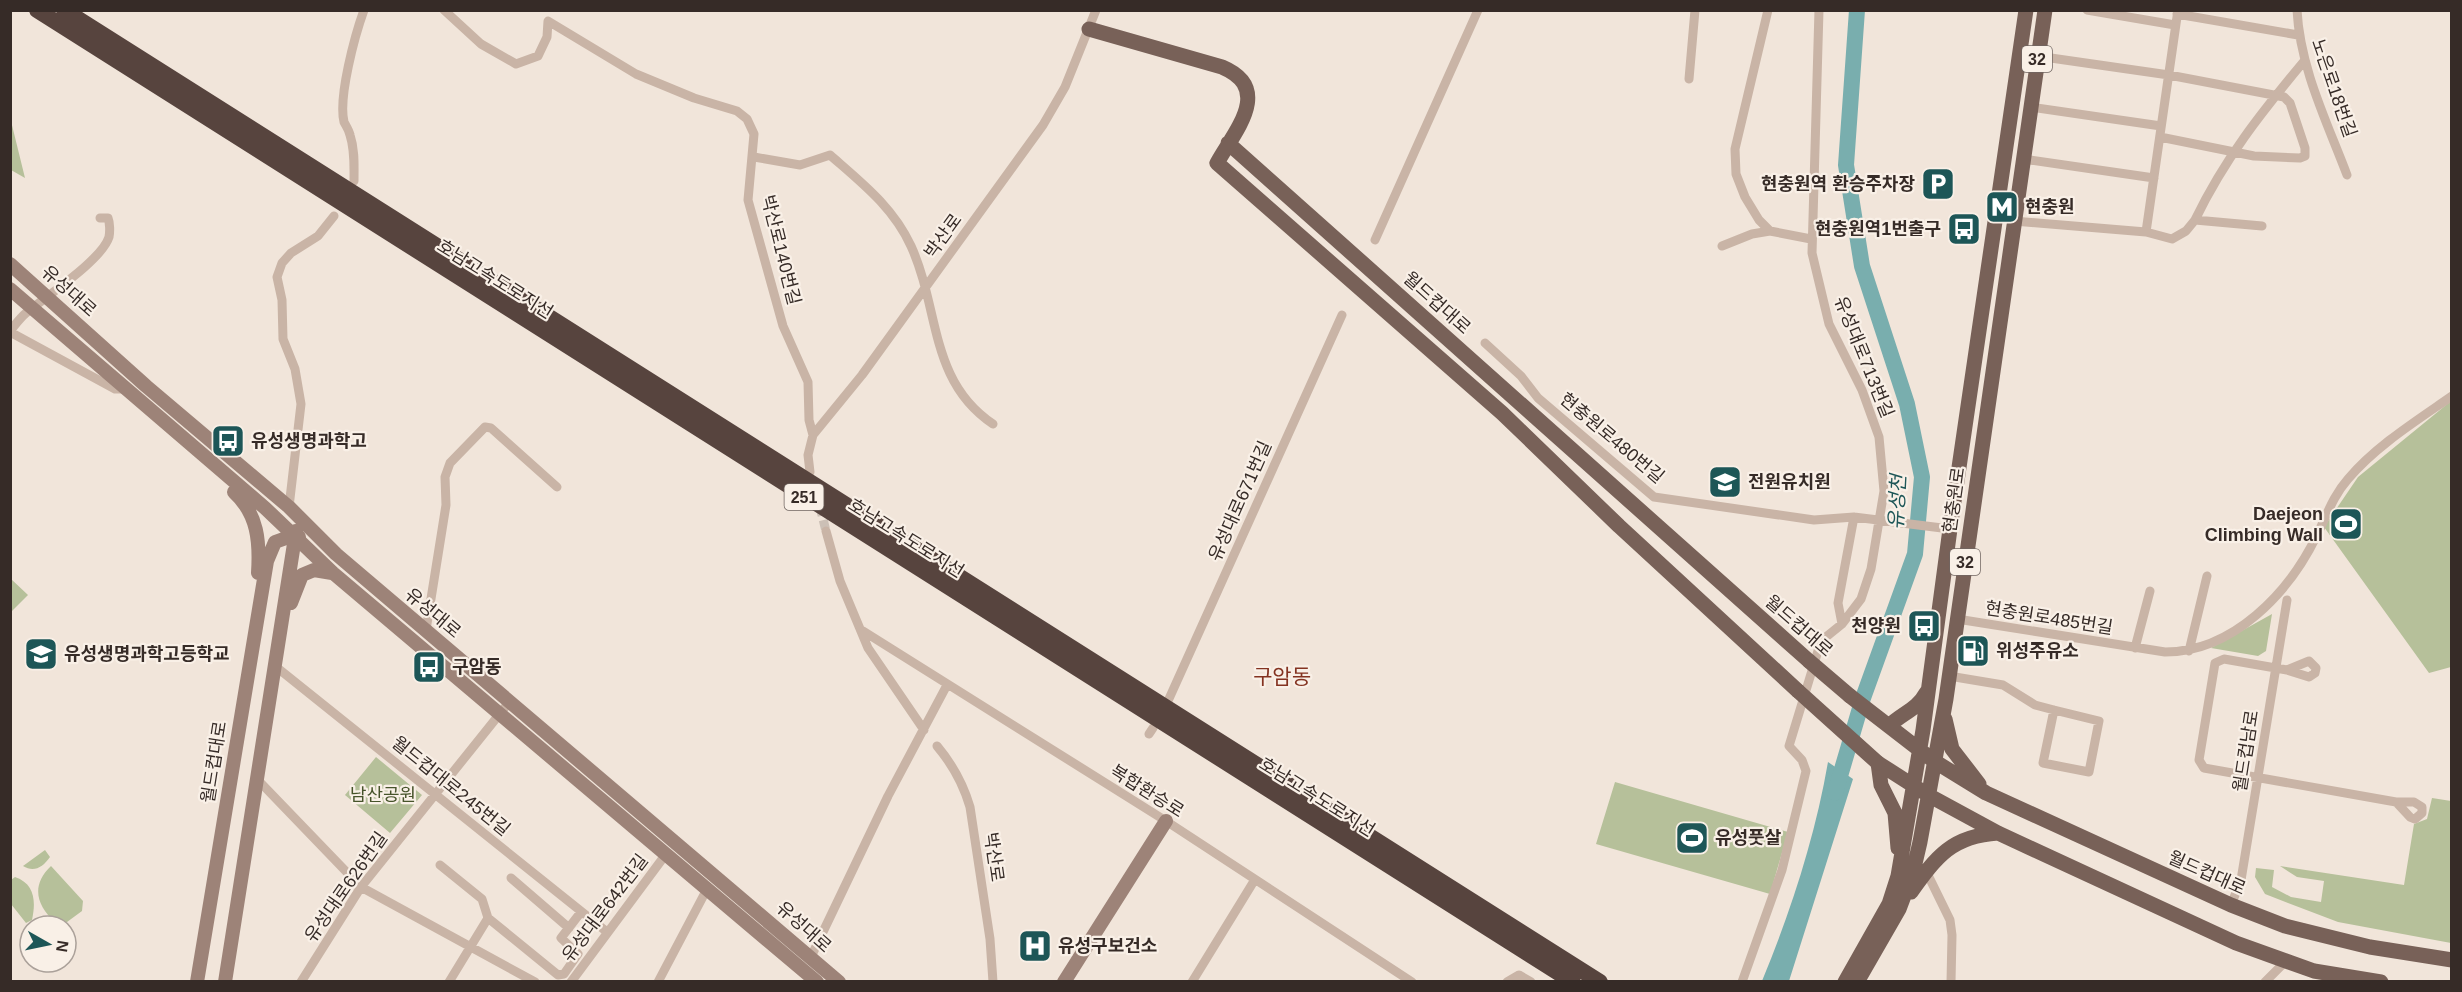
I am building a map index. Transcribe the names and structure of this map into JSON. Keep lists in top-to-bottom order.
{
  "streets": {
    "highway": ["호남고속도로지선", "251"],
    "main road": ["32", "월드컵대로", "현충원로"],
    "street": [
      "노은로18번길",
      "박산로",
      "박산로140번길",
      "유성대로",
      "유성대로713번길",
      "현충원로480번길",
      "유성대로671번길",
      "현충원로485번길",
      "월드컵남로",
      "월드컵대로245번길",
      "복합환승로",
      "유성대로626번길",
      "유성대로642번길"
    ]
  },
  "crossings": [
    ["박산로", "박산로140번길"],
    ["유성대로", "월드컵대로"],
    ["유성대로", "유성대로626번길"],
    ["유성대로", "유성대로642번길"],
    ["월드컵대로", "현충원로"],
    ["월드컵대로", "월드컵남로"],
    ["유성대로713번길", "현충원로480번길"],
    ["현충원로480번길", "현충원로"],
    ["현충원로", "현충원로485번길"],
    ["월드컵대로245번길", "유성대로626번길"],
    ["월드컵대로245번길", "유성대로642번길"]
  ],
  "districts": ["구암동"],
  "water": ["유성천"],
  "parks": ["남산공원"],
  "places": {
    "parking": ["현충원역 환승주차장"],
    "metro station": ["현충원"],
    "bus stop": [
      "현충원역1번출구",
      "유성생명과학고",
      "천양원",
      "구암동"
    ],
    "school or university": ["전원유치원", "유성생명과학고등학교"],
    "sports": ["Daejeon Climbing Wall", "유성풋살"],
    "fuel station": ["위성주유소"],
    "hospital": ["유성구보건소"]
  },
  "north": "right"
}
